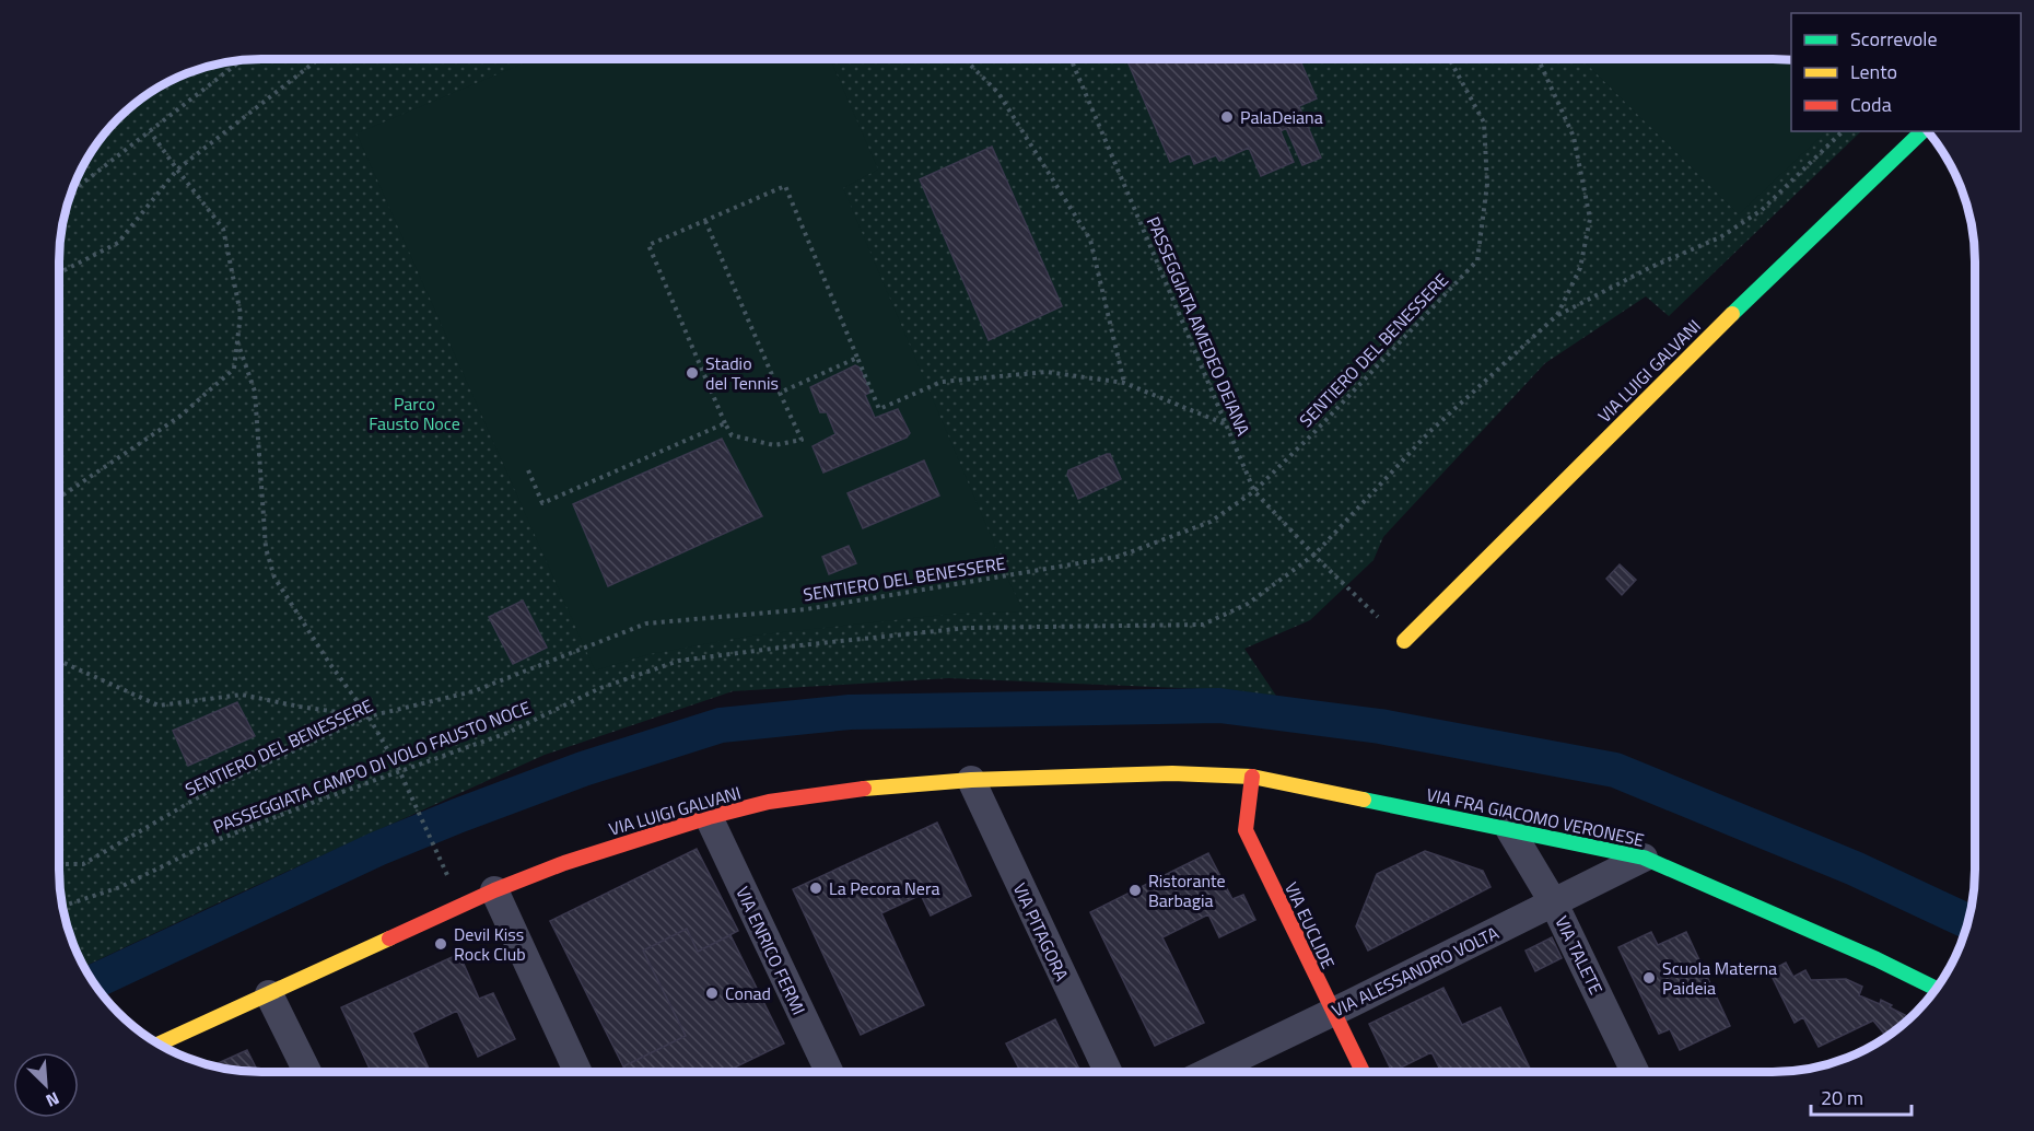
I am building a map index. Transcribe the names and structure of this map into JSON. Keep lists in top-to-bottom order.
{
  "streets": {
    "street": [
      "VIA LUIGI GALVANI",
      "VIA FRA GIACOMO VERONESE",
      "VIA EUCLIDE",
      "VIA PITAGORA",
      "VIA ENRICO FERMI",
      "VIA TALETE",
      "VIA ALESSANDRO VOLTA"
    ],
    "path": ["PASSEGGIATA AMEDEO DEIANA", "SENTIERO DEL BENESSERE", "PASSEGGIATA CAMPO DI VOLO FAUSTO NOCE"]
  },
  "crossings": [
    ["PASSEGGIATA AMEDEO DEIANA", "SENTIERO DEL BENESSERE"],
    ["PASSEGGIATA AMEDEO DEIANA", "VIA LUIGI GALVANI"],
    ["PASSEGGIATA AMEDEO DEIANA", "PASSEGGIATA CAMPO DI VOLO FAUSTO NOCE"],
    ["VIA LUIGI GALVANI", "VIA FRA GIACOMO VERONESE"],
    ["VIA LUIGI GALVANI", "VIA EUCLIDE"],
    ["VIA LUIGI GALVANI", "VIA PITAGORA"],
    ["VIA LUIGI GALVANI", "VIA ENRICO FERMI"],
    ["VIA FRA GIACOMO VERONESE", "VIA EUCLIDE"],
    ["VIA FRA GIACOMO VERONESE", "VIA TALETE"],
    ["VIA FRA GIACOMO VERONESE", "VIA ALESSANDRO VOLTA"],
    ["VIA EUCLIDE", "VIA ALESSANDRO VOLTA"],
    ["VIA TALETE", "VIA ALESSANDRO VOLTA"]
  ],
  "parks": ["Parco Fausto Noce"],
  "places": [
    "PalaDeiana",
    "Stadio del Tennis",
    "La Pecora Nera",
    "Ristorante Barbagia",
    "Devil Kiss Rock Club",
    "Scuola Materna Paideia",
    "Conad"
  ],
  "legend": ["Scorrevole", "Lento", "Coda"],
  "scale_bar": "20 m",
  "north": "bottom right"
}
